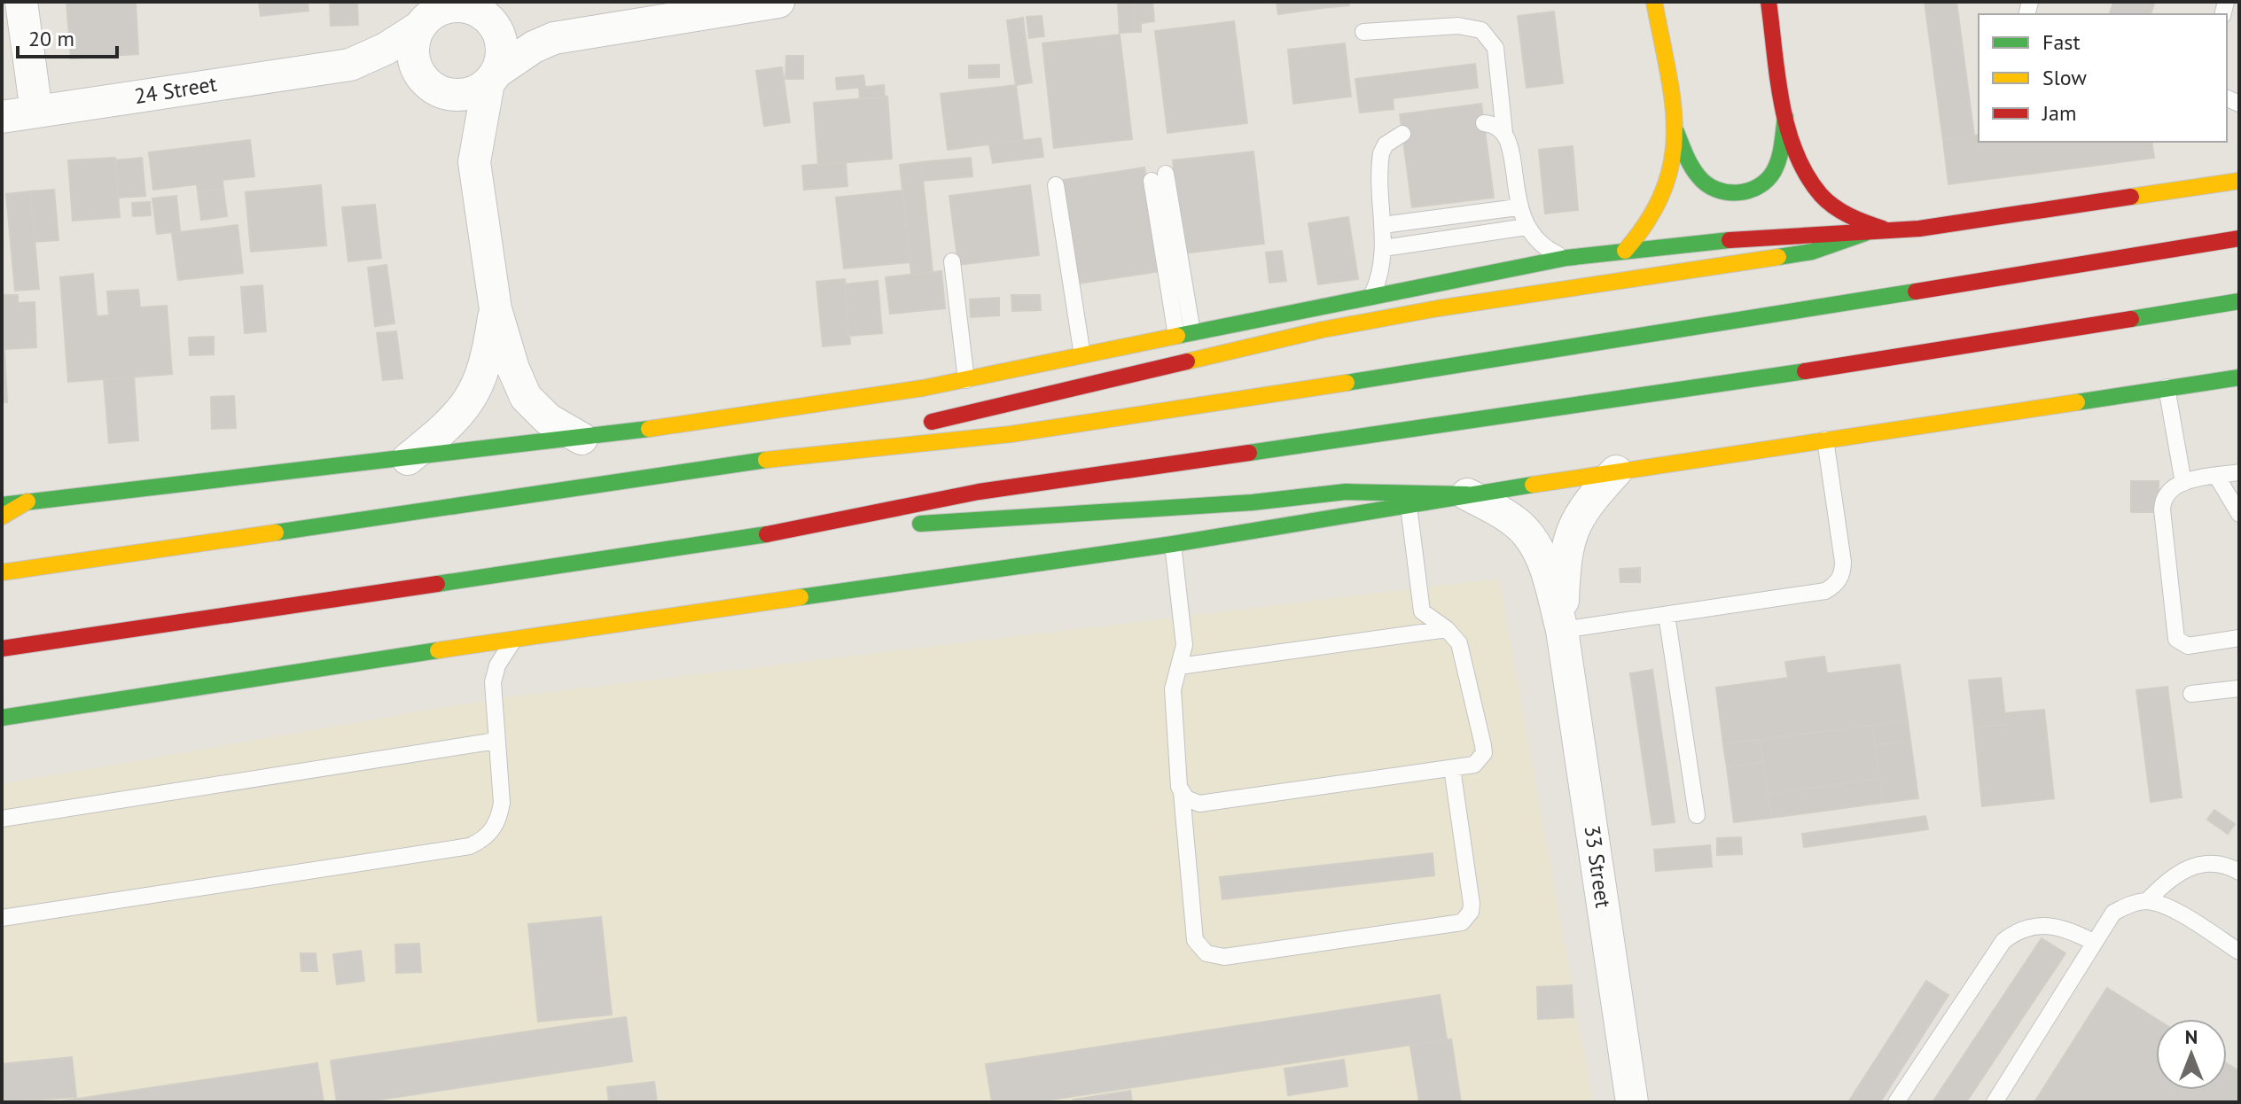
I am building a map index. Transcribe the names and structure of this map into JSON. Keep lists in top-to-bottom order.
{
  "streets": {
    "street": ["24 Street", "33 Street"]
  },
  "legend": ["Fast", "Slow", "Jam"],
  "scale_bar": "20 m",
  "north": "top"
}
